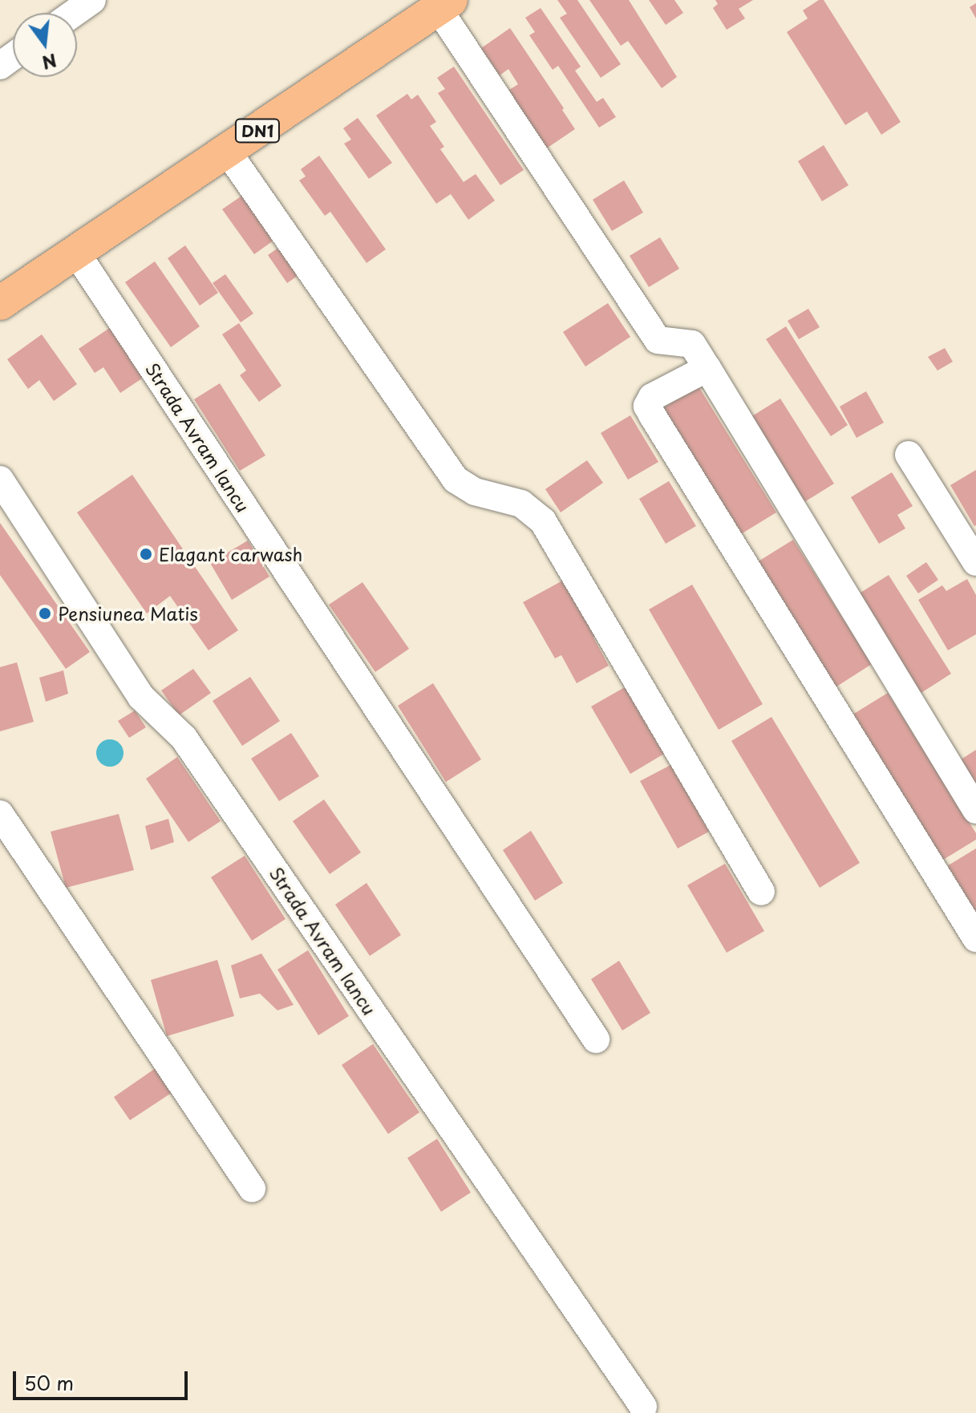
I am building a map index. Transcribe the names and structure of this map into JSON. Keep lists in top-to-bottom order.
{
  "streets": {
    "main road": ["DN1"],
    "lane": ["Strada Avram Iancu"]
  },
  "crossings": [
    ["DN1", "Strada Avram Iancu"]
  ],
  "places": ["Elagant carwash", "Pensiunea Matis"],
  "scale_bar": "50 m",
  "north": "bottom"
}
